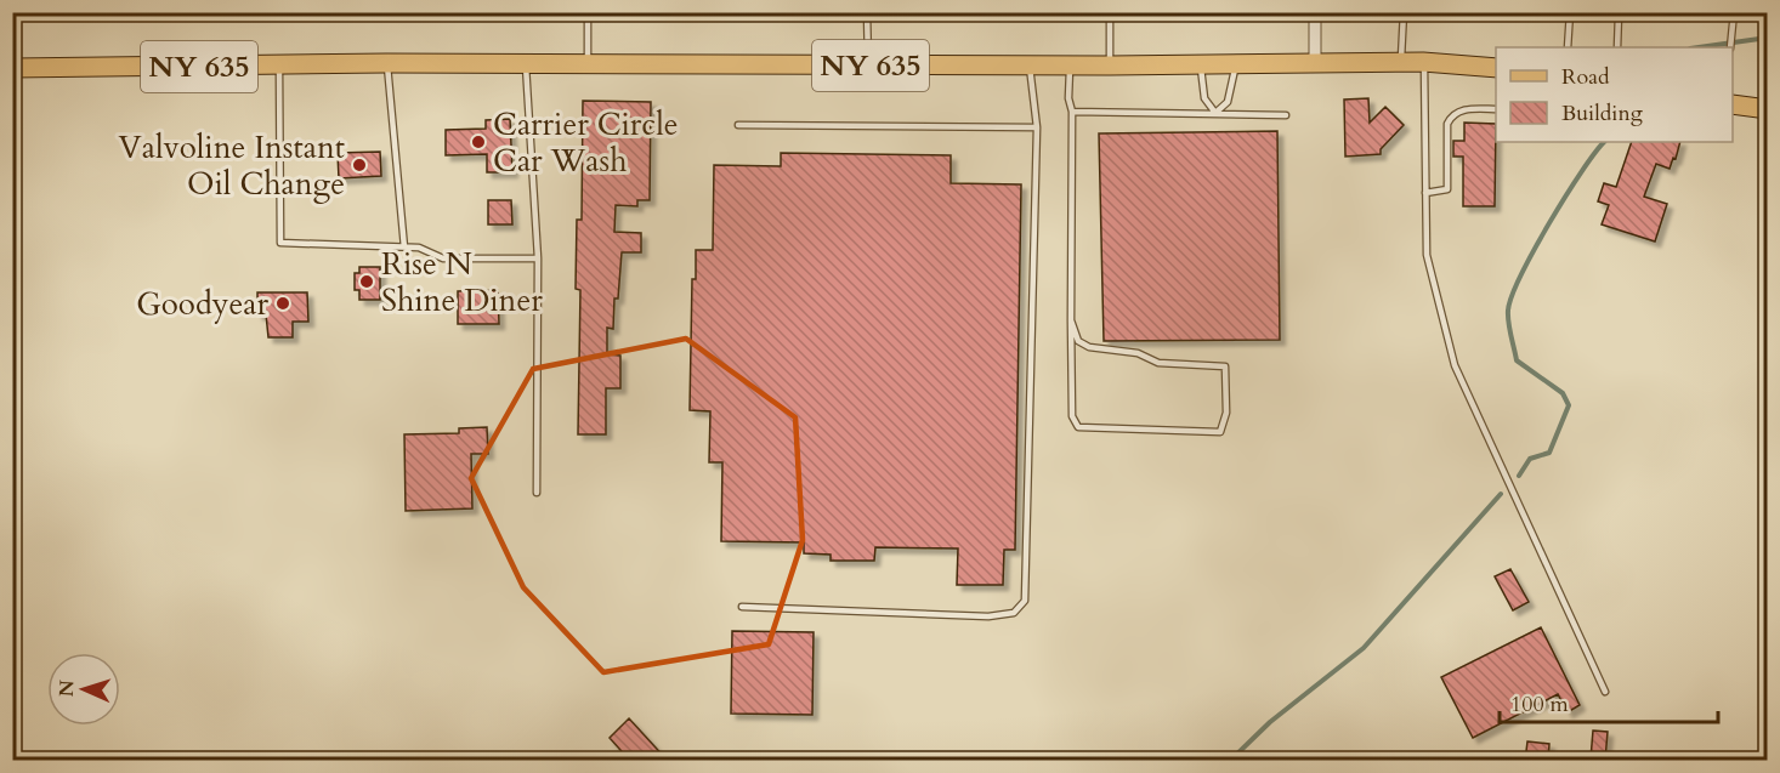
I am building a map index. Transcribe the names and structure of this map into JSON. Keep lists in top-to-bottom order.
{
  "streets": {
    "main road": ["NY 635"]
  },
  "places": [
    "Carrier Circle Car Wash",
    "Valvoline Instant Oil Change",
    "Rise N Shine Diner",
    "Goodyear"
  ],
  "legend": ["Road", "Building"],
  "scale_bar": "100 m",
  "north": "left"
}
